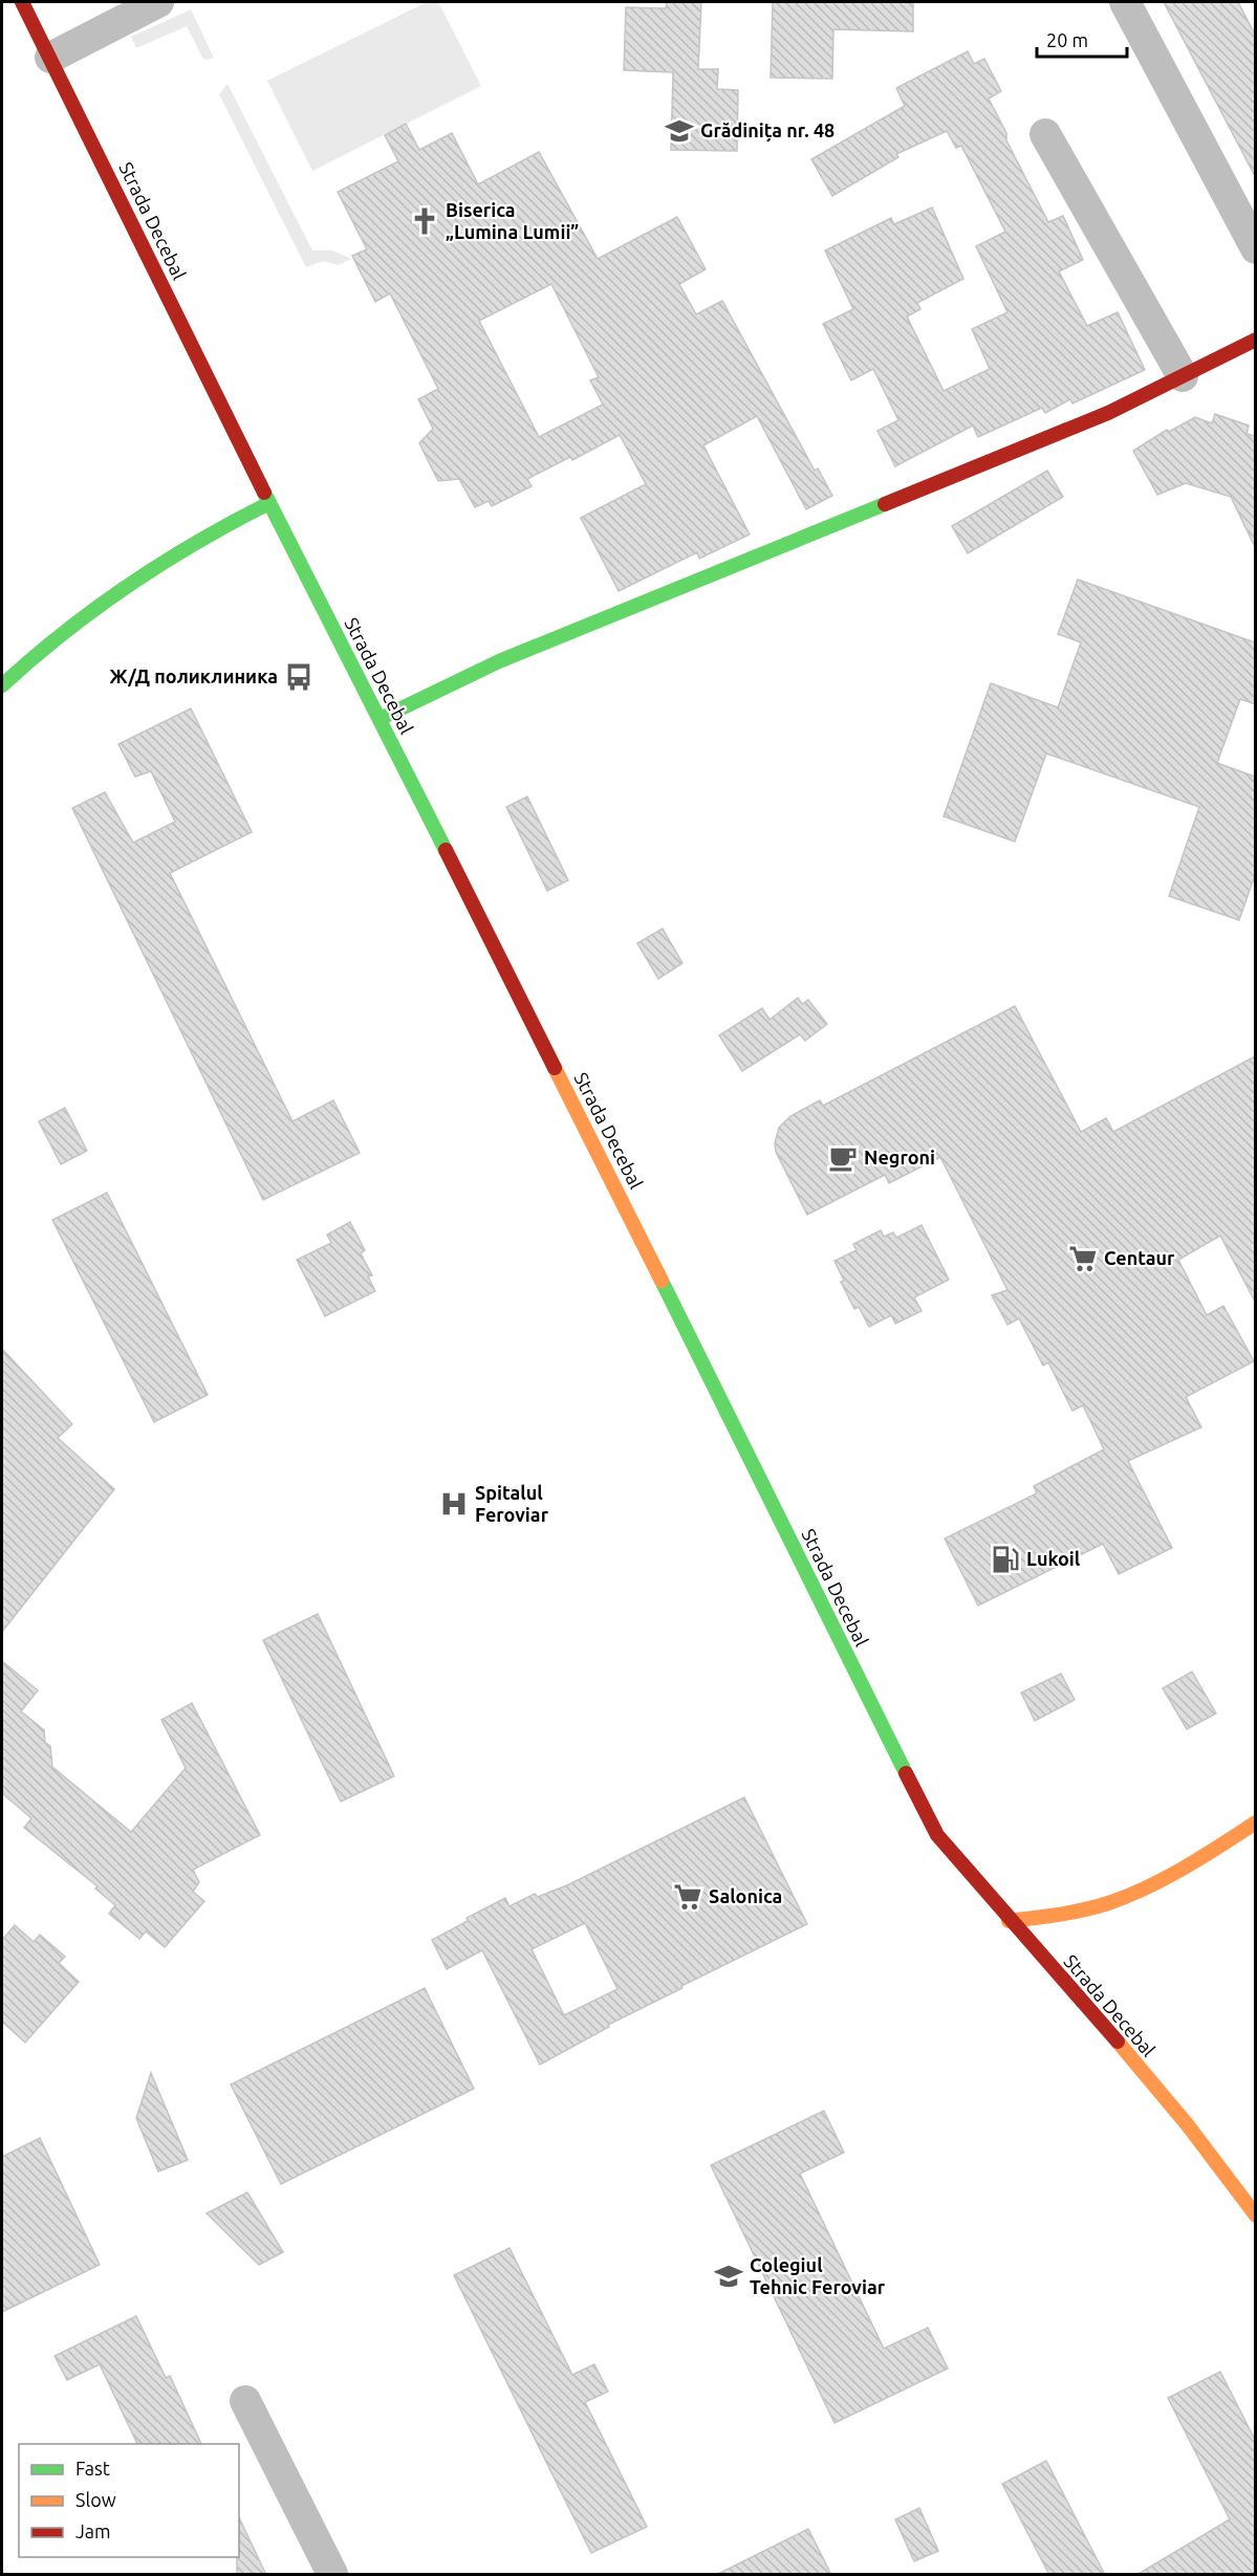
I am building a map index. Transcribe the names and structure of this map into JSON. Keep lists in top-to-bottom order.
{
  "streets": {
    "main road": ["Strada Decebal"]
  },
  "places": {
    "school or university": ["Grădinița nr. 48", "Colegiul Tehnic Feroviar"],
    "church": ["Biserica „Lumina Lumii”"],
    "bus stop": ["Ж/Д поликлиника"],
    "cafe": ["Negroni"],
    "supermarket": ["Centaur", "Salonica"],
    "hospital": ["Spitalul Feroviar"],
    "fuel station": ["Lukoil"]
  },
  "legend": ["Fast", "Slow", "Jam"],
  "scale_bar": "20 m"
}
